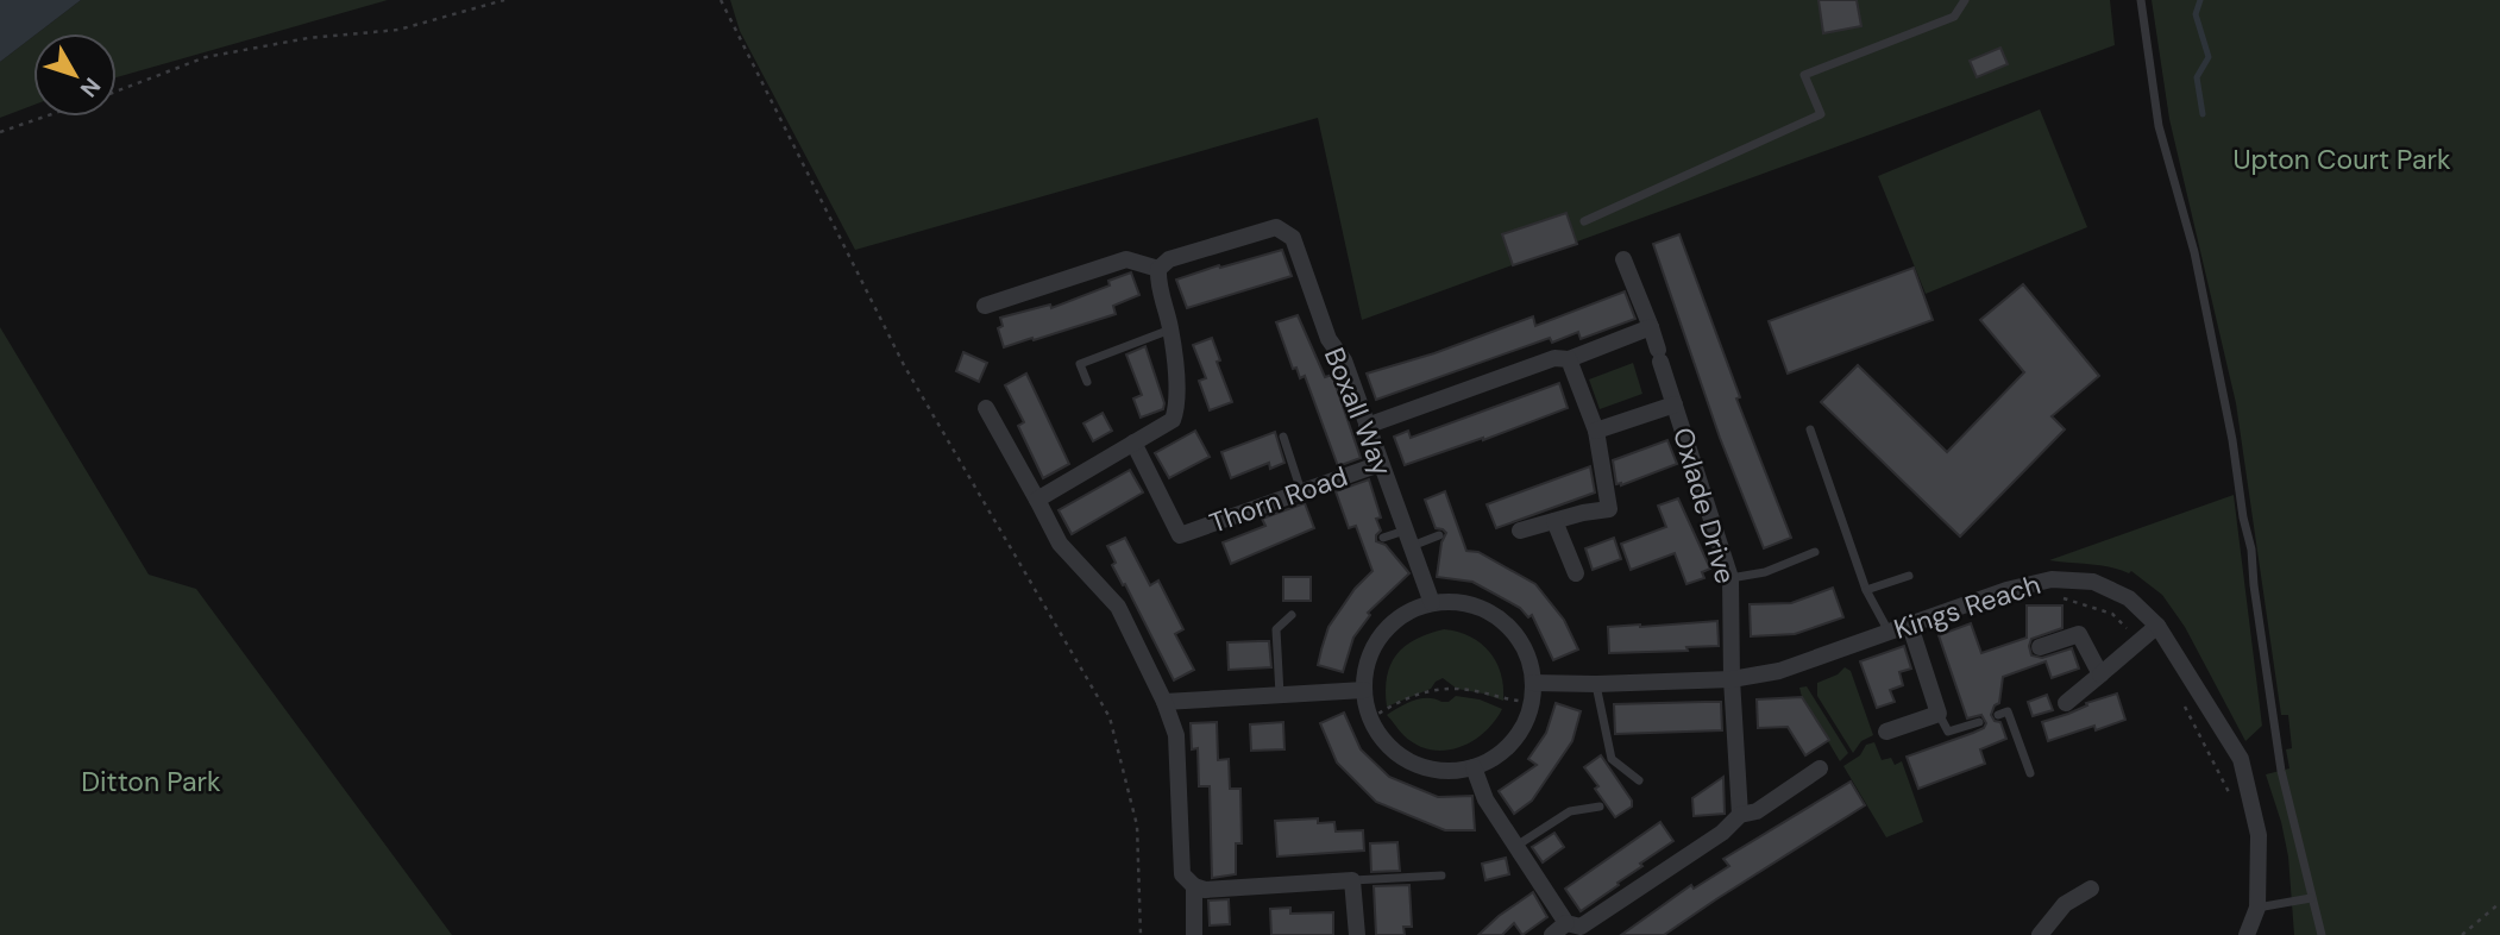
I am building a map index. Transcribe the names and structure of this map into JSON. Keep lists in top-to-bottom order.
{
  "streets": {
    "street": [
      "Boxall Way",
      "Thorn Road",
      "Oxlade Drive",
      "Kings Reach"
    ]
  },
  "crossings": [
    ["Boxall Way", "Thorn Road"],
    ["Oxlade Drive", "Kings Reach"]
  ],
  "parks": ["Upton Court Park", "Ditton Park"],
  "north": "bottom right"
}
